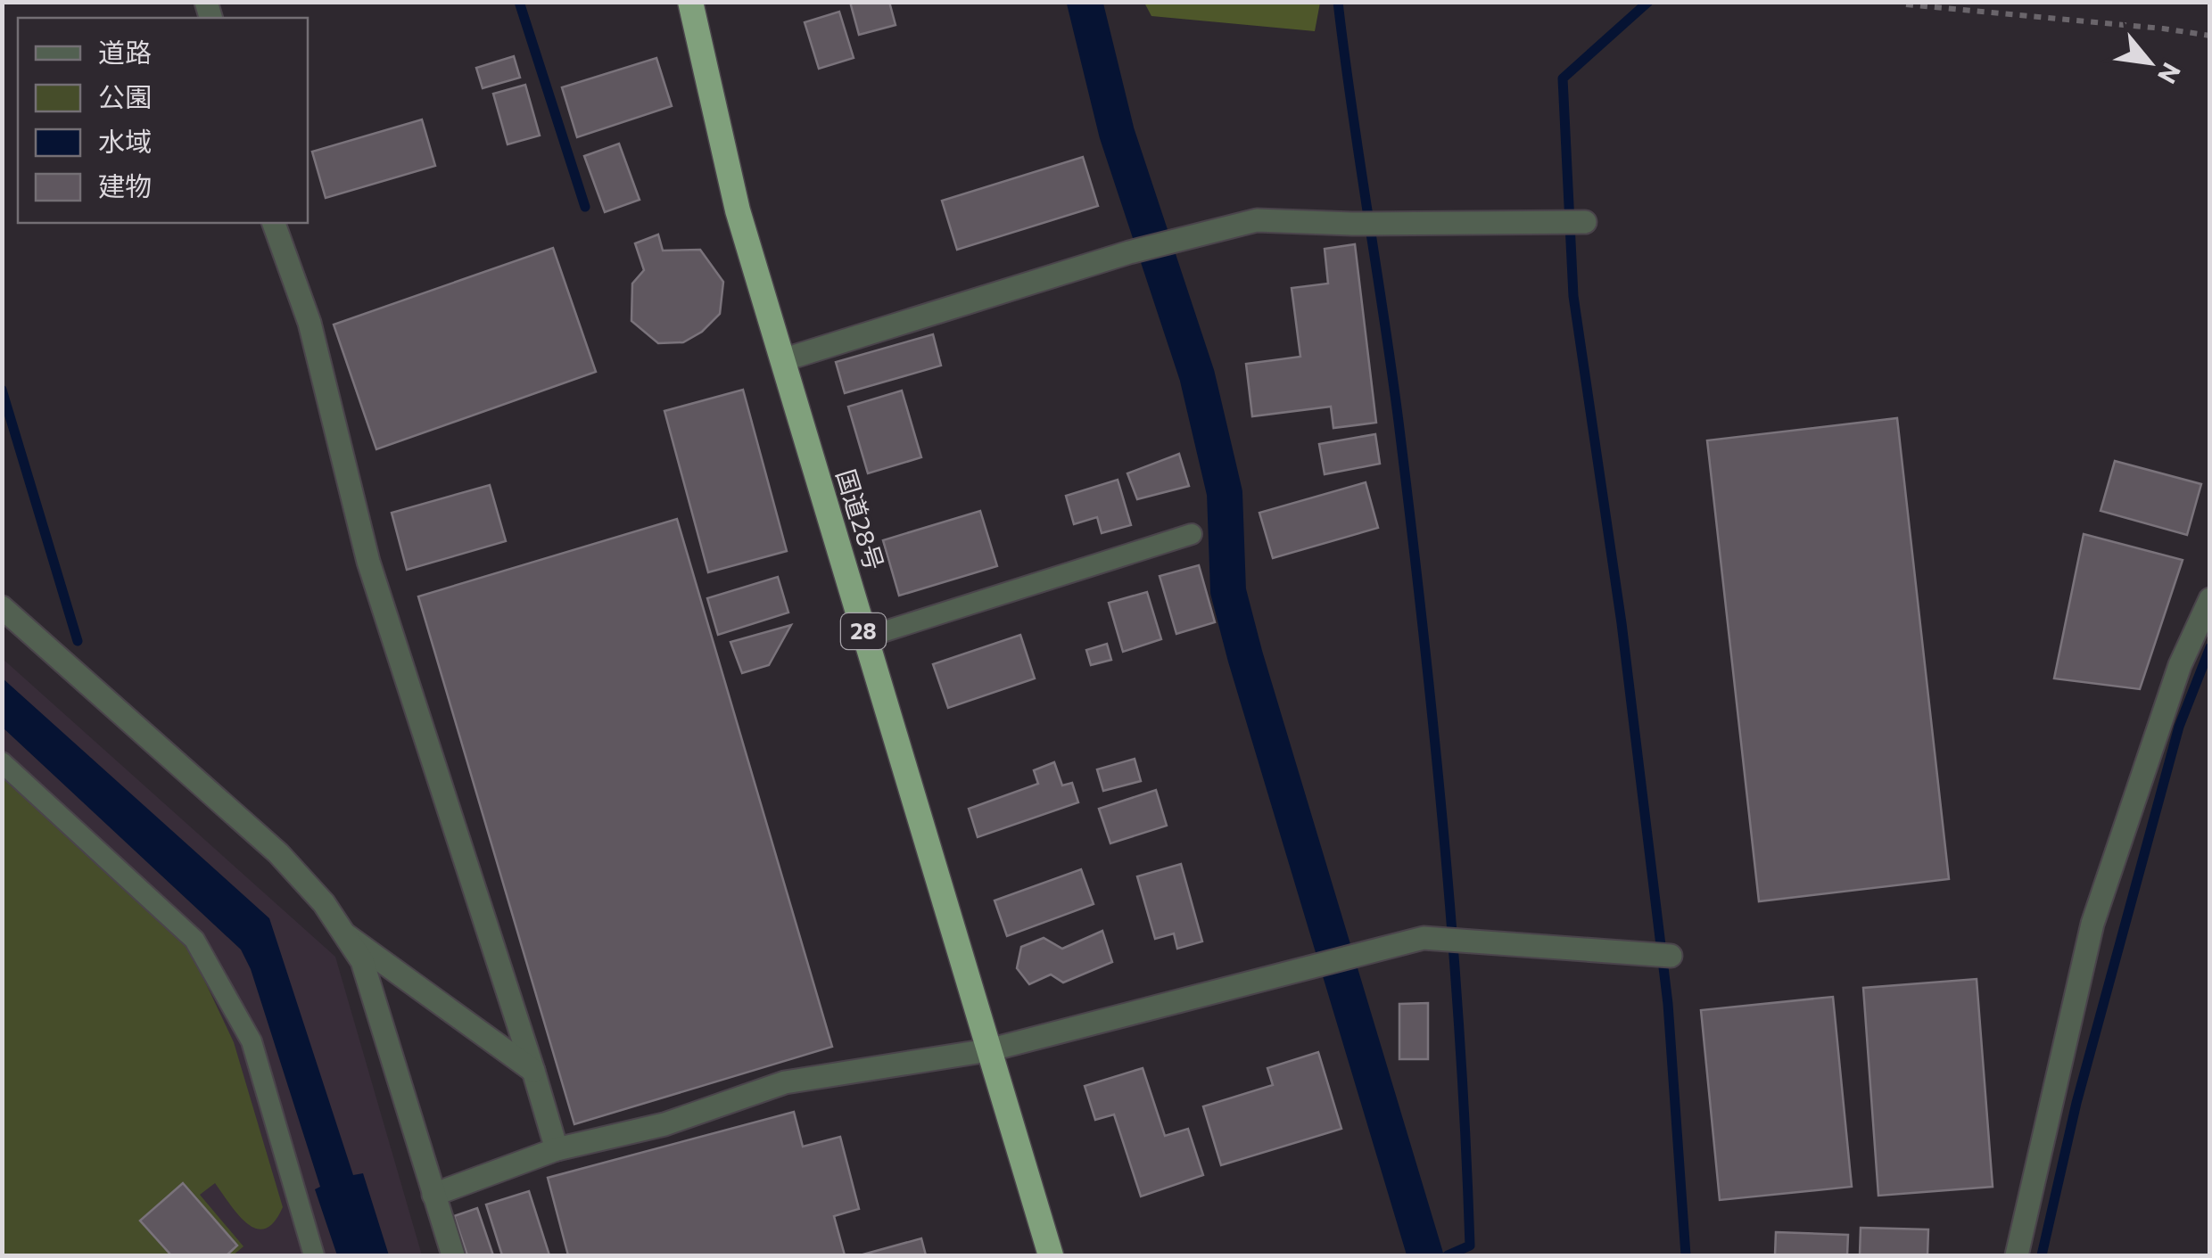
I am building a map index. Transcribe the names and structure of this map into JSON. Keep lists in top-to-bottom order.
{
  "streets": {
    "highway": ["国道28号", "28"]
  },
  "legend": [
    "道路",
    "公園",
    "水域",
    "建物"
  ],
  "north": "bottom right"
}
